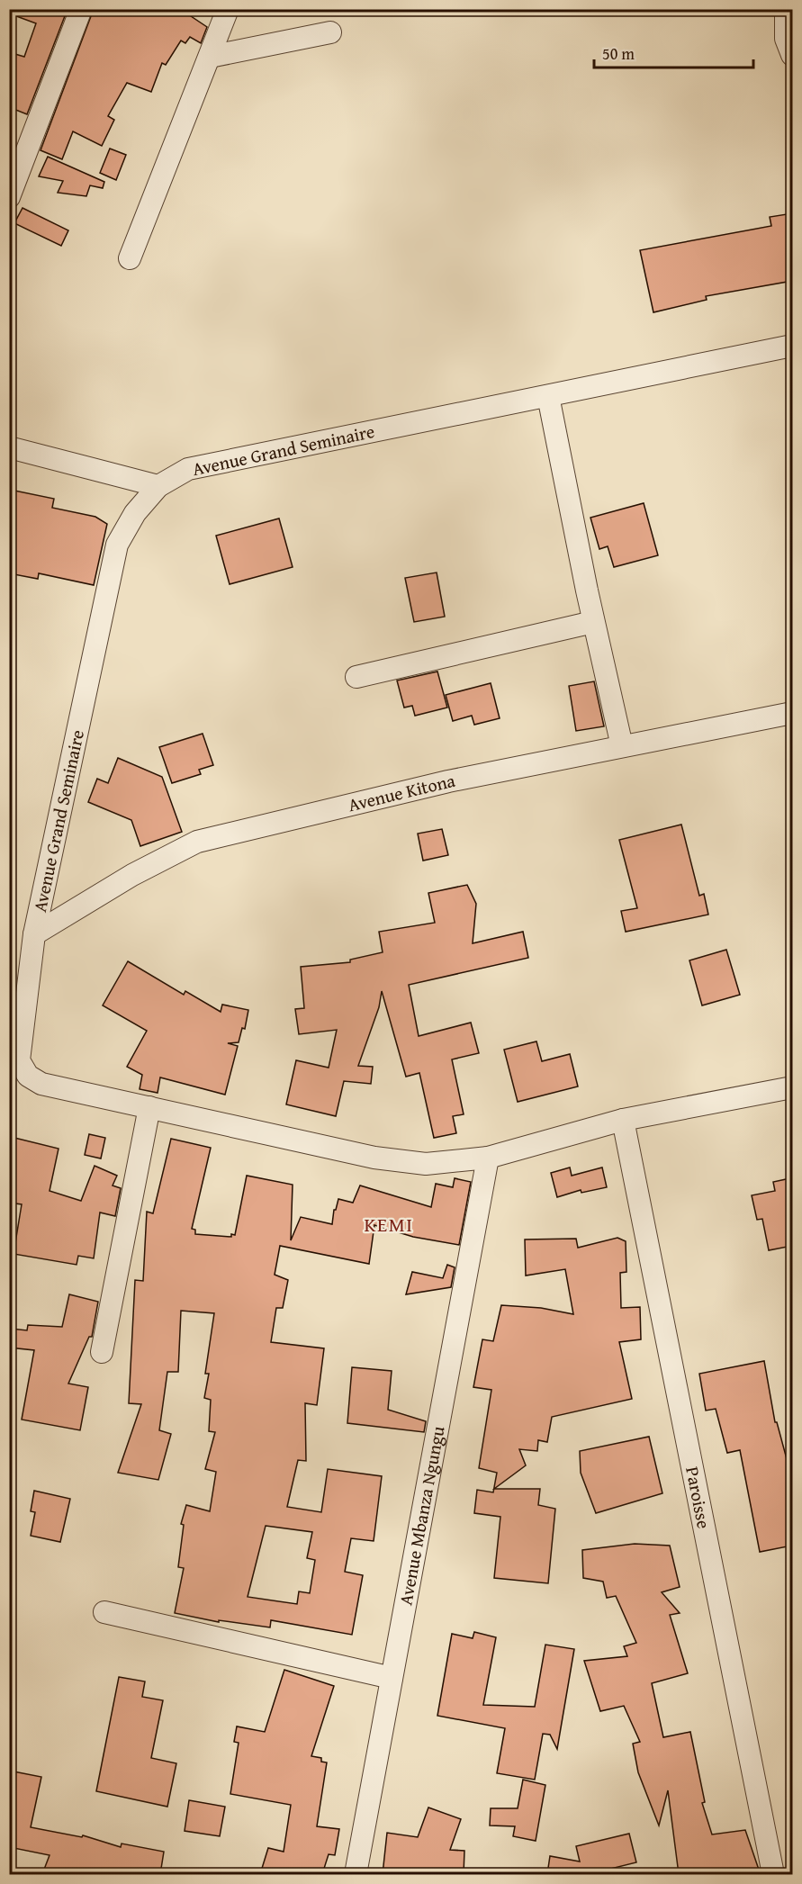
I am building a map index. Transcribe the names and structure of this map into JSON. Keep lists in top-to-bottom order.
{
  "streets": {
    "street": [
      "Avenue Grand Seminaire",
      "Avenue Kitona",
      "Paroisse",
      "Avenue Mbanza Ngungu"
    ]
  },
  "crossings": [
    ["Avenue Grand Seminaire", "Avenue Kitona"]
  ],
  "districts": ["KEMI"],
  "scale_bar": "50 m"
}
